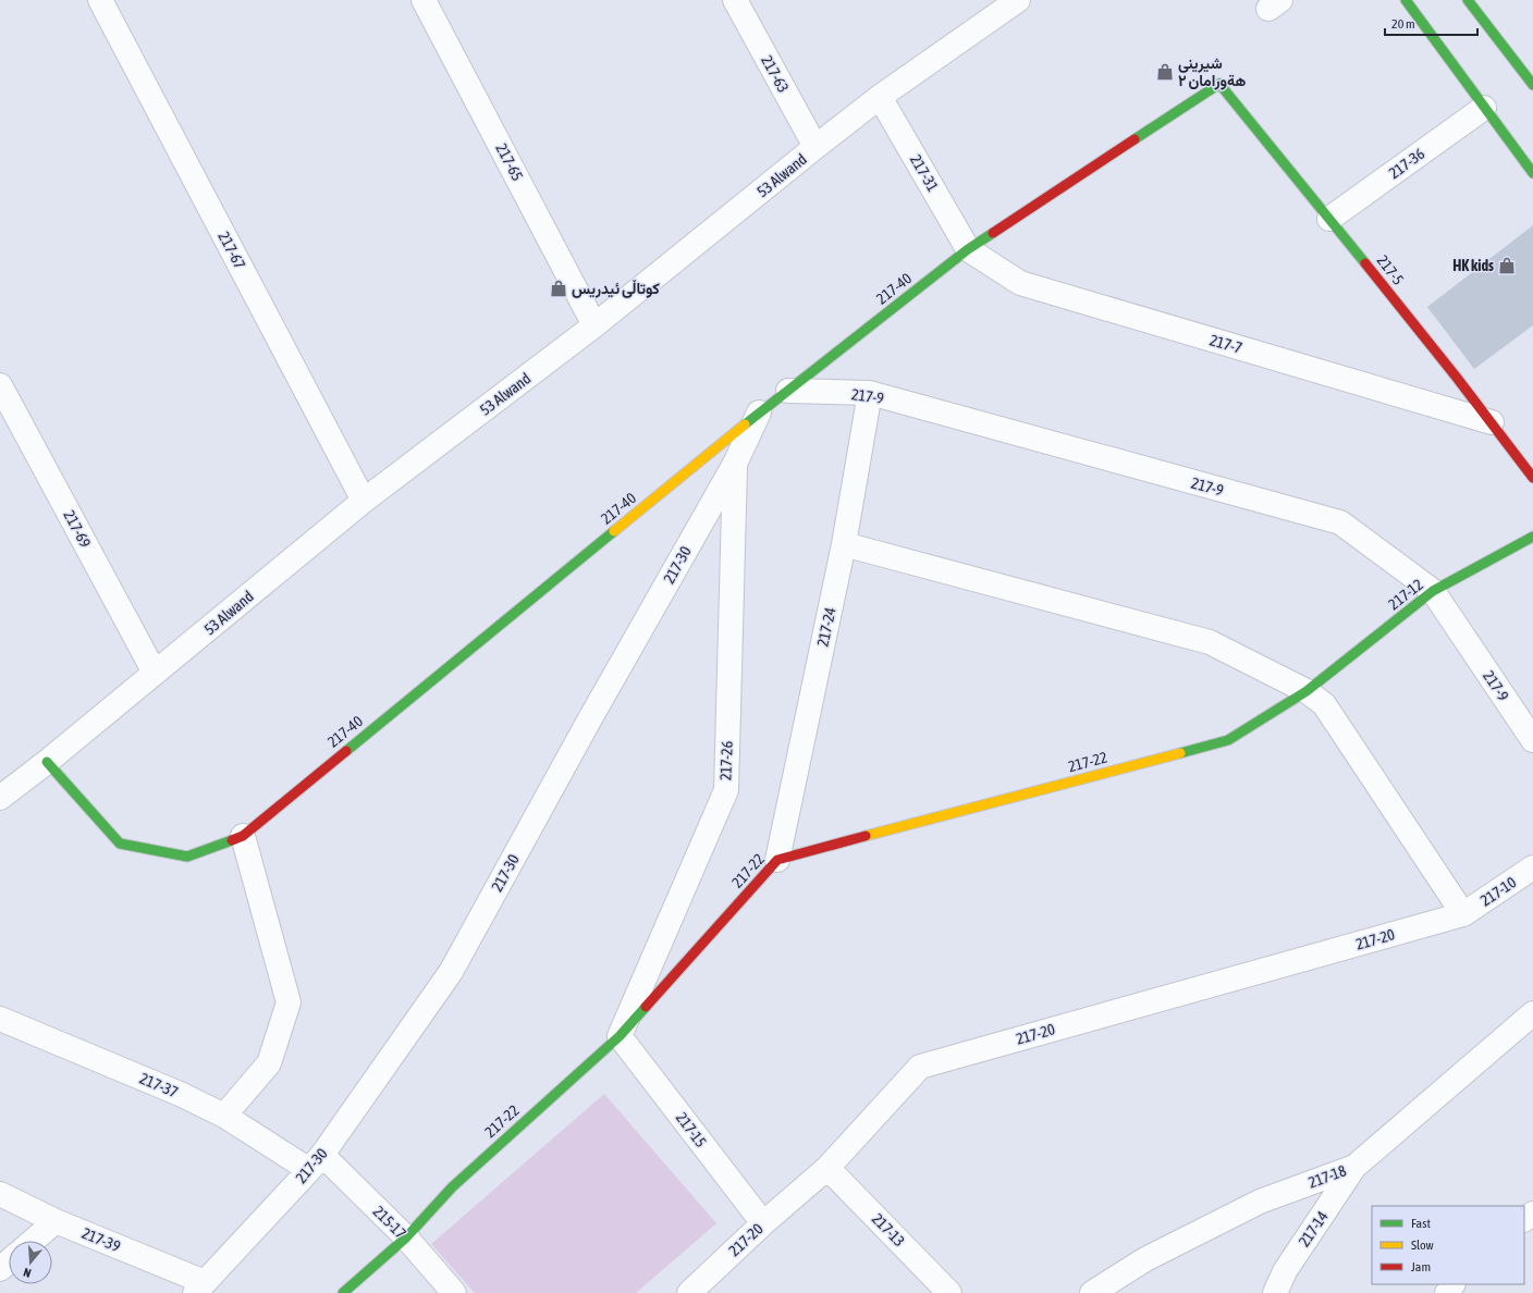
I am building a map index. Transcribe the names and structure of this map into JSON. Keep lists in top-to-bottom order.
{
  "streets": {
    "street": [
      "217-63",
      "217-65",
      "217-36",
      "217-31",
      "53 Alwand",
      "217-67",
      "217-5",
      "217-40",
      "217-7",
      "217-9",
      "217-69",
      "217-30",
      "217-12",
      "217-24",
      "217-26",
      "217-22",
      "217-10",
      "217-20",
      "217-37",
      "217-15",
      "217-18",
      "215-17",
      "217-14",
      "217-13",
      "217-39"
    ]
  },
  "crossings": [
    ["217-63", "53 Alwand"],
    ["217-65", "53 Alwand"],
    ["217-36", "217-5"],
    ["217-31", "53 Alwand"],
    ["217-31", "217-40"],
    ["217-31", "217-7"],
    ["53 Alwand", "217-67"],
    ["53 Alwand", "217-40"],
    ["53 Alwand", "217-69"],
    ["217-5", "217-40"],
    ["217-5", "217-7"],
    ["217-40", "217-7"],
    ["217-40", "217-9"],
    ["217-40", "217-30"],
    ["217-9", "217-12"],
    ["217-9", "217-24"],
    ["217-30", "217-26"],
    ["217-30", "217-37"],
    ["217-30", "215-17"],
    ["217-30", "217-39"],
    ["217-12", "217-22"],
    ["217-24", "217-22"],
    ["217-26", "217-22"],
    ["217-26", "217-15"],
    ["217-22", "217-15"],
    ["217-22", "215-17"],
    ["217-10", "217-20"],
    ["217-20", "217-15"],
    ["217-20", "217-13"],
    ["217-37", "215-17"],
    ["217-18", "217-14"]
  ],
  "places": {
    "shop": ["شیرینی هةورامان ٢", "HK kids", "کوتاڵی ئیدریس"]
  },
  "legend": ["Fast", "Slow", "Jam"],
  "scale_bar": "20 m",
  "north": "bottom"
}
